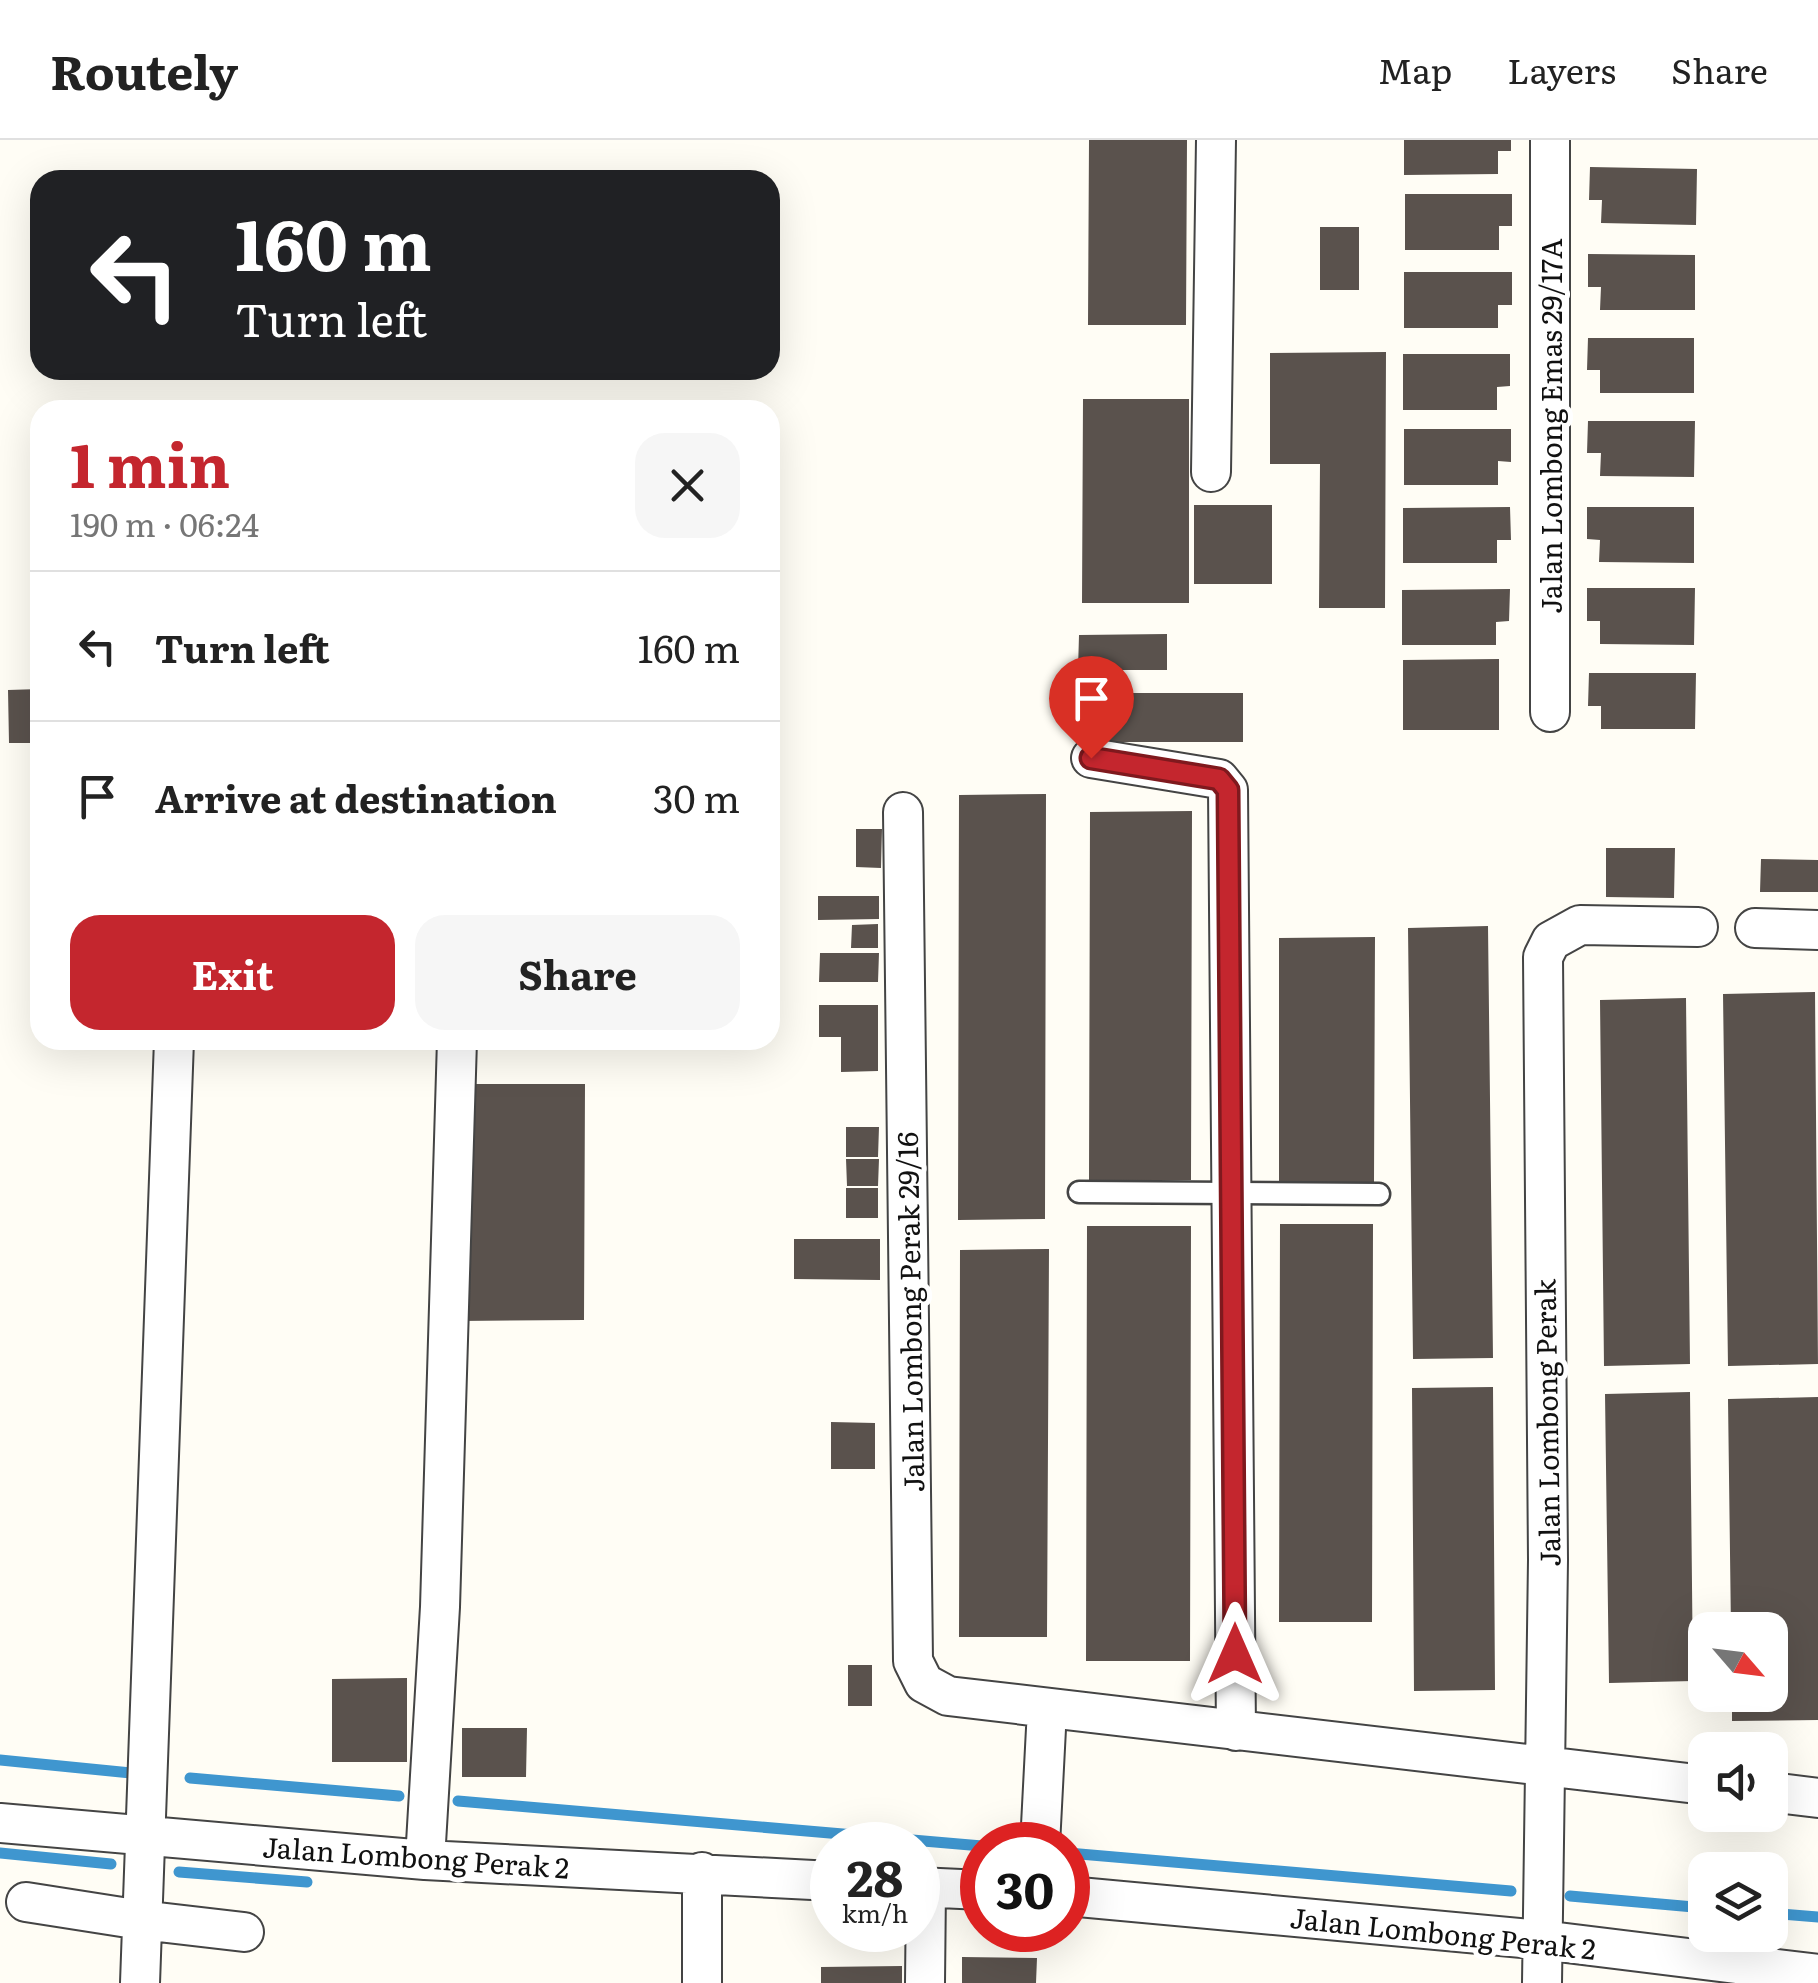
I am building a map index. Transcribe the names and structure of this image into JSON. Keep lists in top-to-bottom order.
{
  "streets": {
    "street": [
      "Jalan Lombong Emas 29/17A",
      "Jalan Lombong Perak 29/16",
      "Jalan Lombong Perak",
      "Jalan Lombong Perak 2"
    ]
  },
  "crossings": [
    ["Jalan Lombong Perak 29/16", "Jalan Lombong Perak"],
    ["Jalan Lombong Perak", "Jalan Lombong Perak 2"]
  ],
  "north": "bottom right",
  "page": {
    "header": "Routely",
    "nav": ["Map", "Layers", "Share"],
    "turn": ["160 m", "Turn left"],
    "heading": ["1 min", "190 m · 06:24"],
    "list": [
      {
        "name": "Turn left",
        "value": "160 m"
      },
      {
        "name": "Arrive at destination",
        "value": "30 m"
      }
    ],
    "buttons": ["Exit", "Share"],
    "speed": "28 km/h",
    "limit": "30"
  }
}
